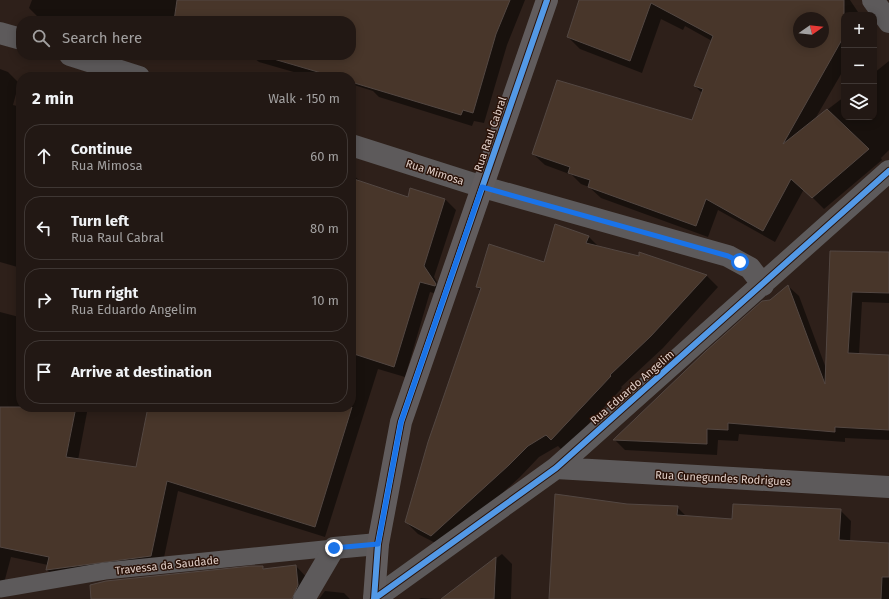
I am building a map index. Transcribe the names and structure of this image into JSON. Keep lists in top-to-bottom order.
{
  "streets": {
    "main road": ["Rua Raul Cabral"],
    "street": ["Rua Mimosa", "Rua Eduardo Angelim", "Rua Cunegundes Rodrigues"],
    "lane": ["Travessa da Saudade"]
  },
  "crossings": [
    ["Rua Raul Cabral", "Rua Mimosa"],
    ["Rua Raul Cabral", "Rua Eduardo Angelim"],
    ["Rua Mimosa", "Rua Eduardo Angelim"],
    ["Rua Eduardo Angelim", "Rua Cunegundes Rodrigues"]
  ],
  "north": "right",
  "page": {
    "map_buttons": ["+", "−"],
    "search": "Search here",
    "heading": ["2 min", "Walk · 150 m"],
    "list": [
      ["Continue", "Rua Mimosa", "60 m"],
      ["Turn left", "Rua Raul Cabral", "80 m"],
      ["Turn right", "Rua Eduardo Angelim", "10 m"],
      "Arrive at destination"
    ]
  }
}
